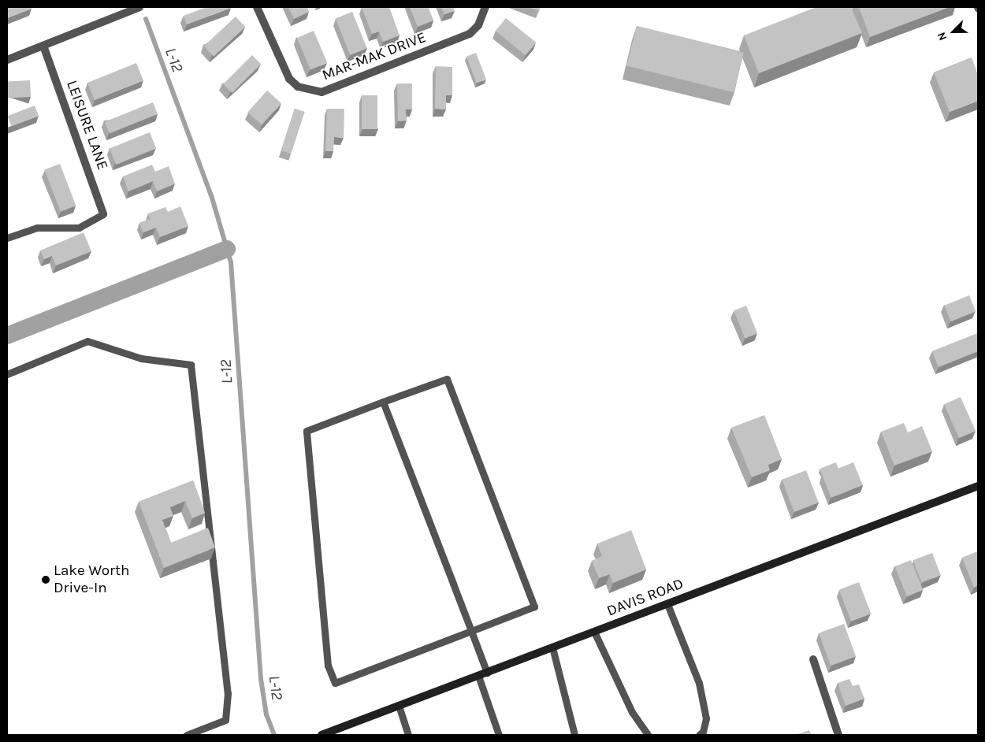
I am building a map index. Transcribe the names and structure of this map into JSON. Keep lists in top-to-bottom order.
{
  "streets": {
    "street": ["MAR-MAK DRIVE", "LEISURE LANE", "DAVIS ROAD"]
  },
  "water": ["L-12"],
  "places": ["Lake Worth Drive-In"],
  "north": "bottom left"
}
